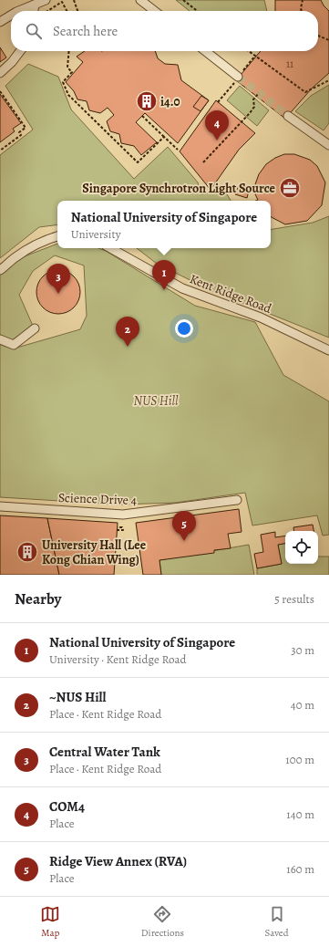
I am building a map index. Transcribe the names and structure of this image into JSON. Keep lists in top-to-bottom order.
{
  "streets": {
    "street": ["Kent Ridge Road", "Science Drive 4"]
  },
  "parks": ["NUS Hill"],
  "places": {
    "building": ["i4.0", "University Hall (Lee Kong Chian Wing)"],
    "office": ["Singapore Synchrotron Light Source"]
  },
  "house_numbers": ["11"],
  "page": {
    "search": "Search here",
    "pins": [
      "4",
      "1",
      "3",
      "2",
      "5"
    ],
    "popup": ["National University of Singapore", "University"],
    "heading": ["Nearby", "5 results"],
    "list": [
      {
        "mark": "1",
        "name": "National University of Singapore",
        "note": "University · Kent Ridge Road",
        "value": "30 m"
      },
      {
        "mark": "2",
        "name": "~NUS Hill",
        "note": "Place · Kent Ridge Road",
        "value": "40 m"
      },
      {
        "mark": "3",
        "name": "Central Water Tank",
        "note": "Place · Kent Ridge Road",
        "value": "100 m"
      },
      {
        "mark": "4",
        "name": "COM4",
        "note": "Place",
        "value": "140 m"
      },
      {
        "mark": "5",
        "name": "Ridge View Annex (RVA)",
        "note": "Place",
        "value": "160 m"
      }
    ],
    "nav": ["Map", "Directions", "Saved"]
  }
}
